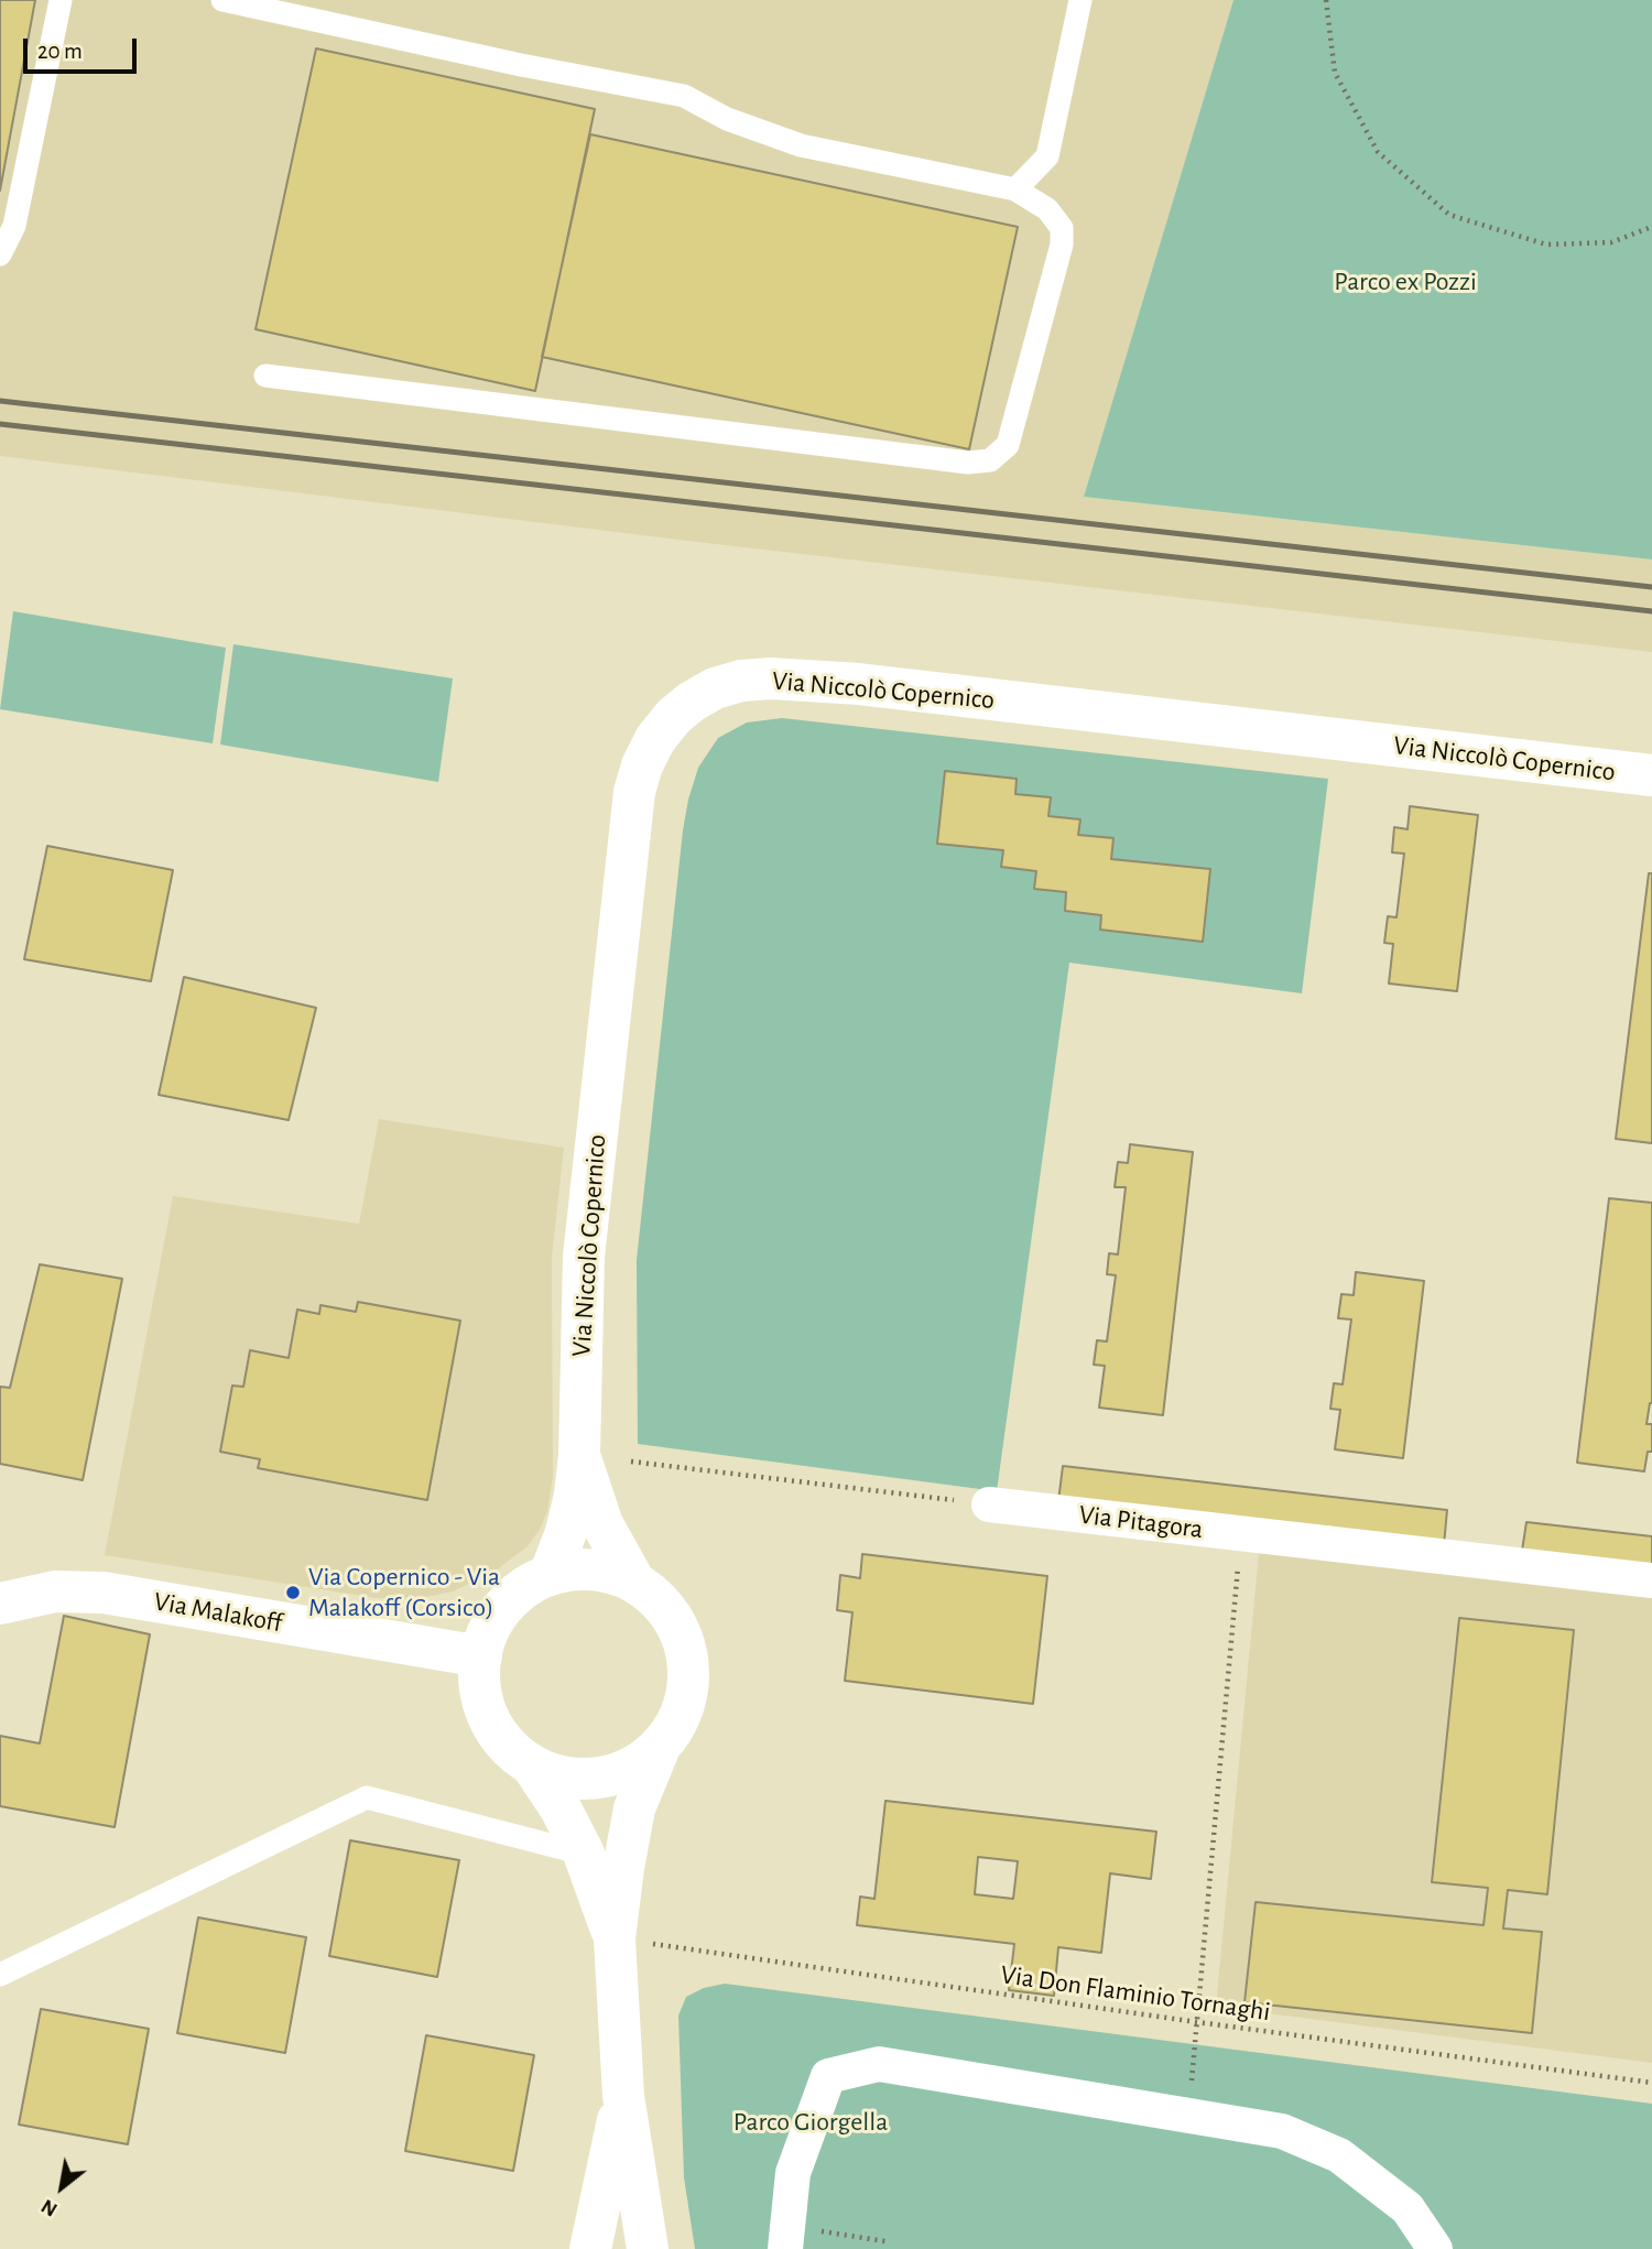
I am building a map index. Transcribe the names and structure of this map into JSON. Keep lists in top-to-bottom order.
{
  "streets": {
    "street": ["Via Niccolò Copernico", "Via Pitagora", "Via Malakoff"],
    "path": ["Via Don Flaminio Tornaghi"]
  },
  "crossings": [
    ["Via Niccolò Copernico", "Via Malakoff"]
  ],
  "parks": ["Parco ex Pozzi", "Parco Giorgella"],
  "places": ["Via Copernico - Via Malakoff (Corsico)"],
  "scale_bar": "20 m",
  "north": "bottom left"
}
